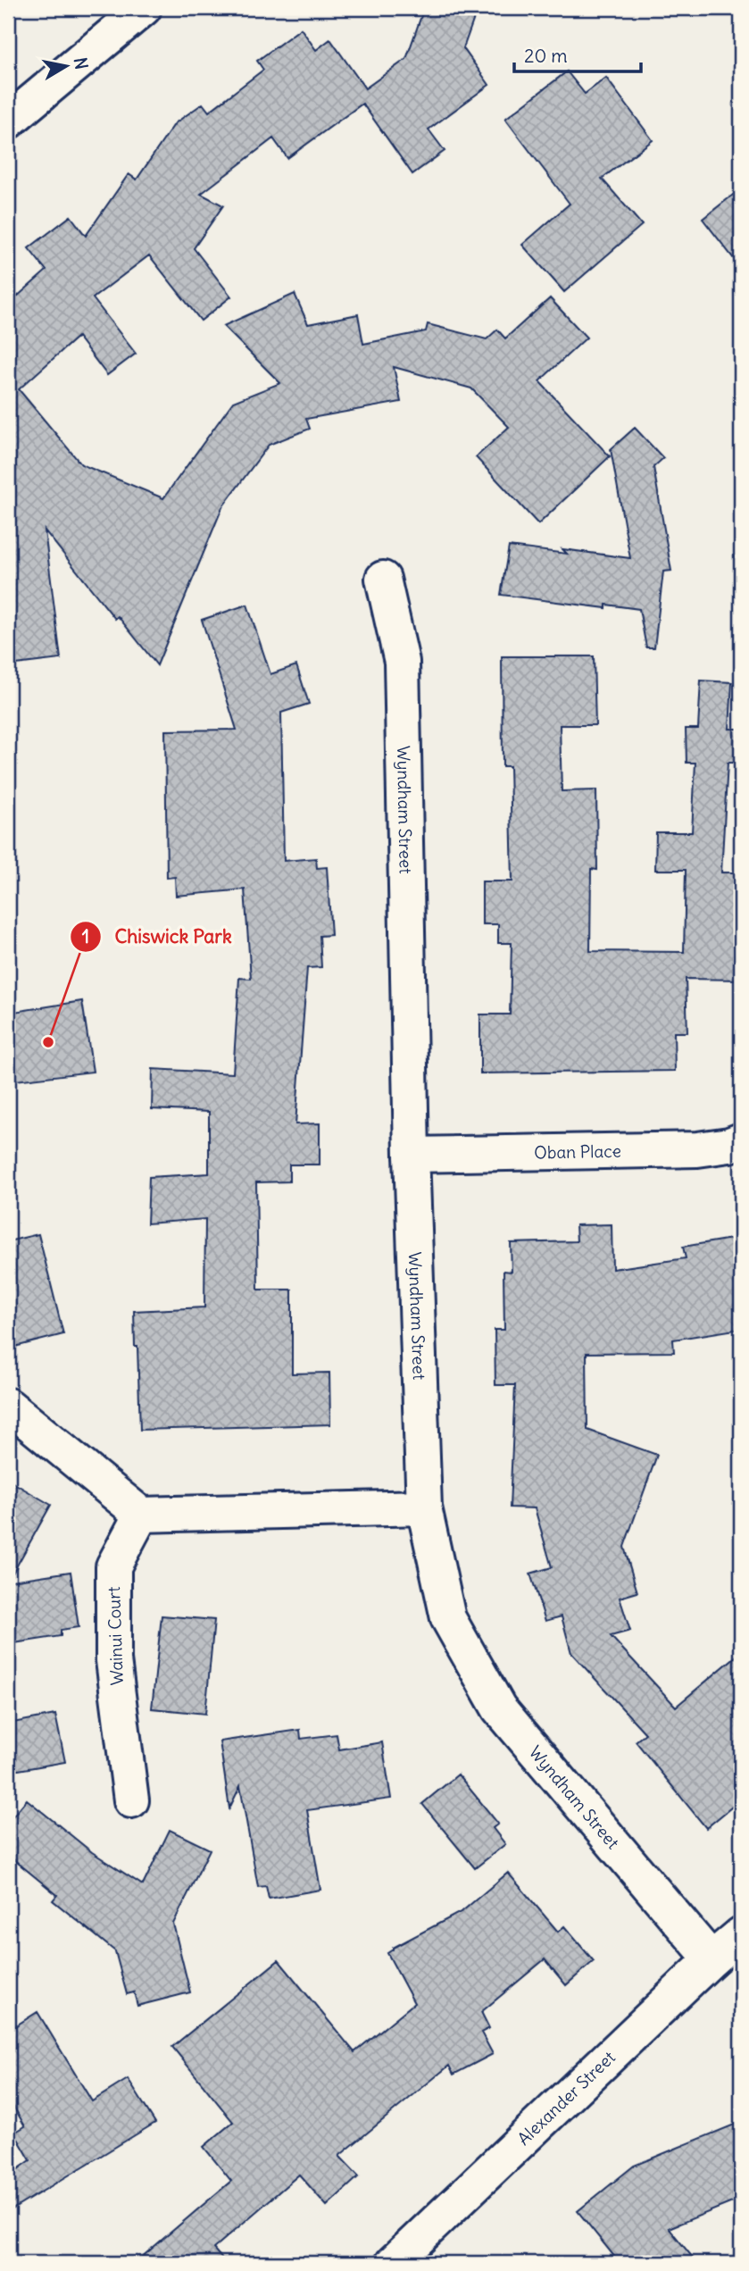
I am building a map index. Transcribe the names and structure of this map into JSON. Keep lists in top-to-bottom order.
{
  "streets": {
    "street": [
      "Wyndham Street",
      "Oban Place",
      "Wainui Court",
      "Alexander Street"
    ]
  },
  "crossings": [
    ["Wyndham Street", "Oban Place"],
    ["Wyndham Street", "Alexander Street"]
  ],
  "places": ["Chiswick Park"],
  "scale_bar": "20 m",
  "north": "right"
}
